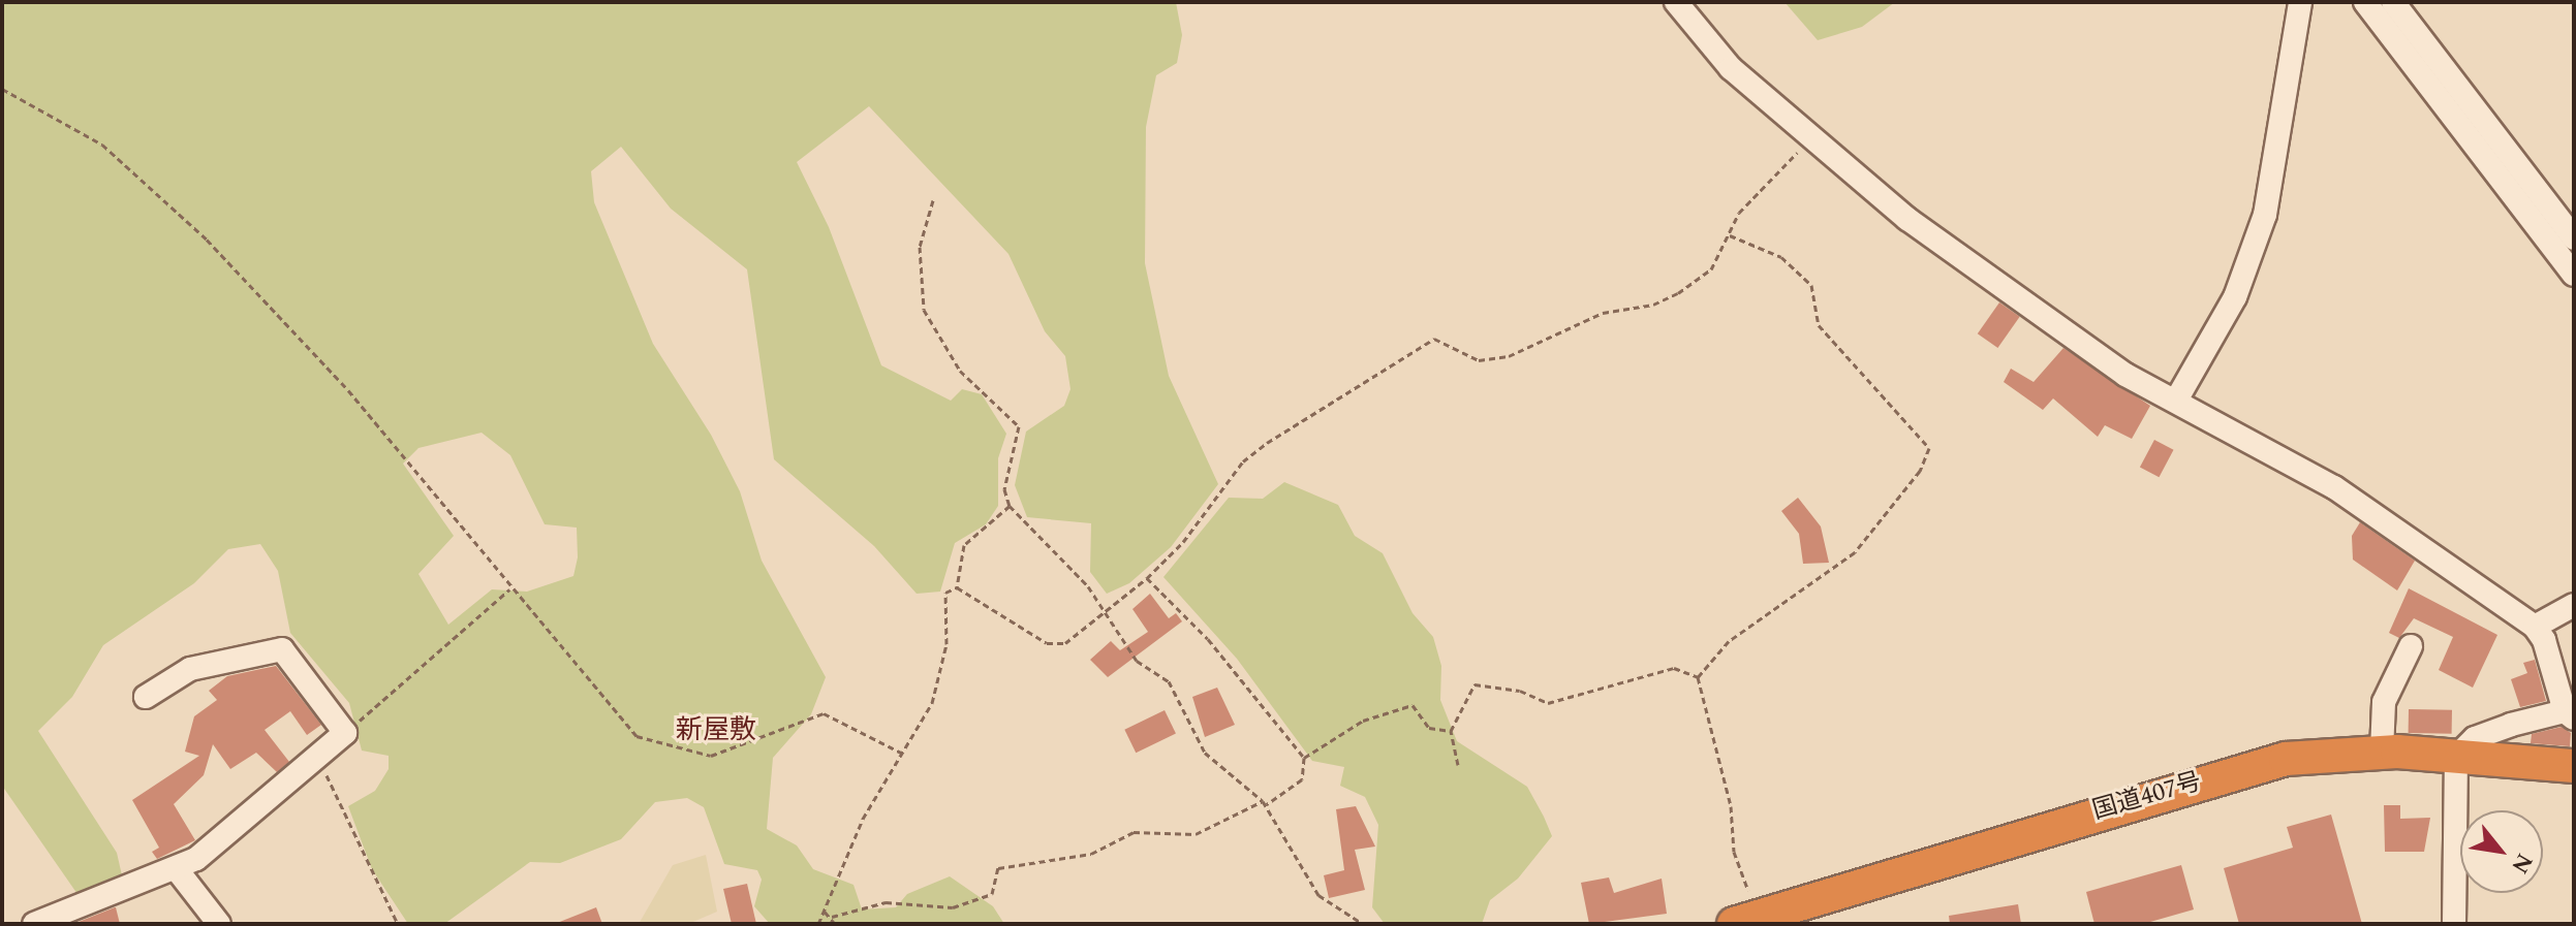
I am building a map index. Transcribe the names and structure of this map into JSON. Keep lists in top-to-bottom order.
{
  "streets": {
    "highway": ["国道407号"]
  },
  "districts": ["新屋敷"],
  "north": "bottom right"
}
